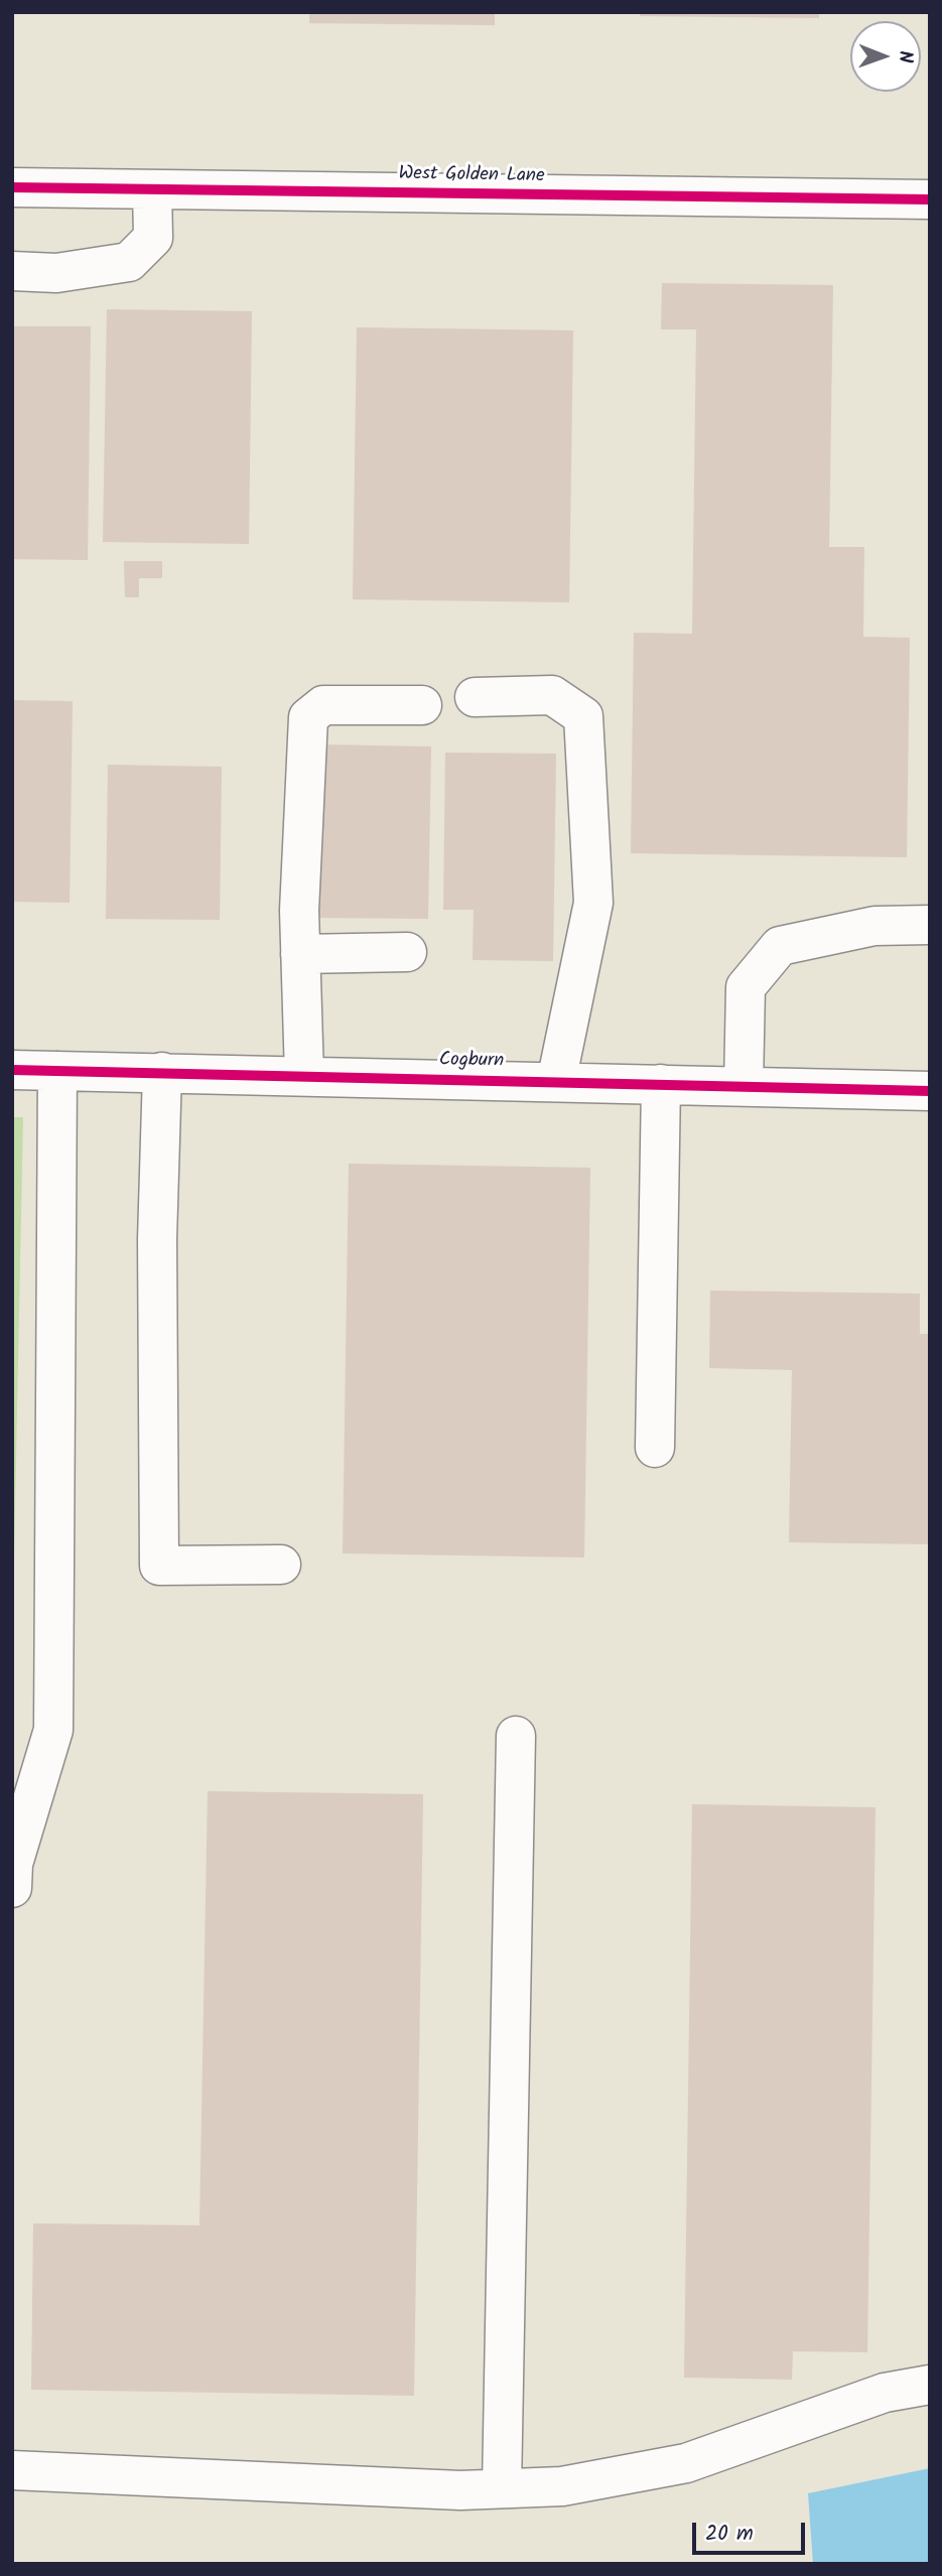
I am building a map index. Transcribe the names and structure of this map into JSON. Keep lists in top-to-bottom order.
{
  "streets": {
    "street": ["West Golden Lane", "Cogburn"]
  },
  "scale_bar": "20 m",
  "north": "right"
}
